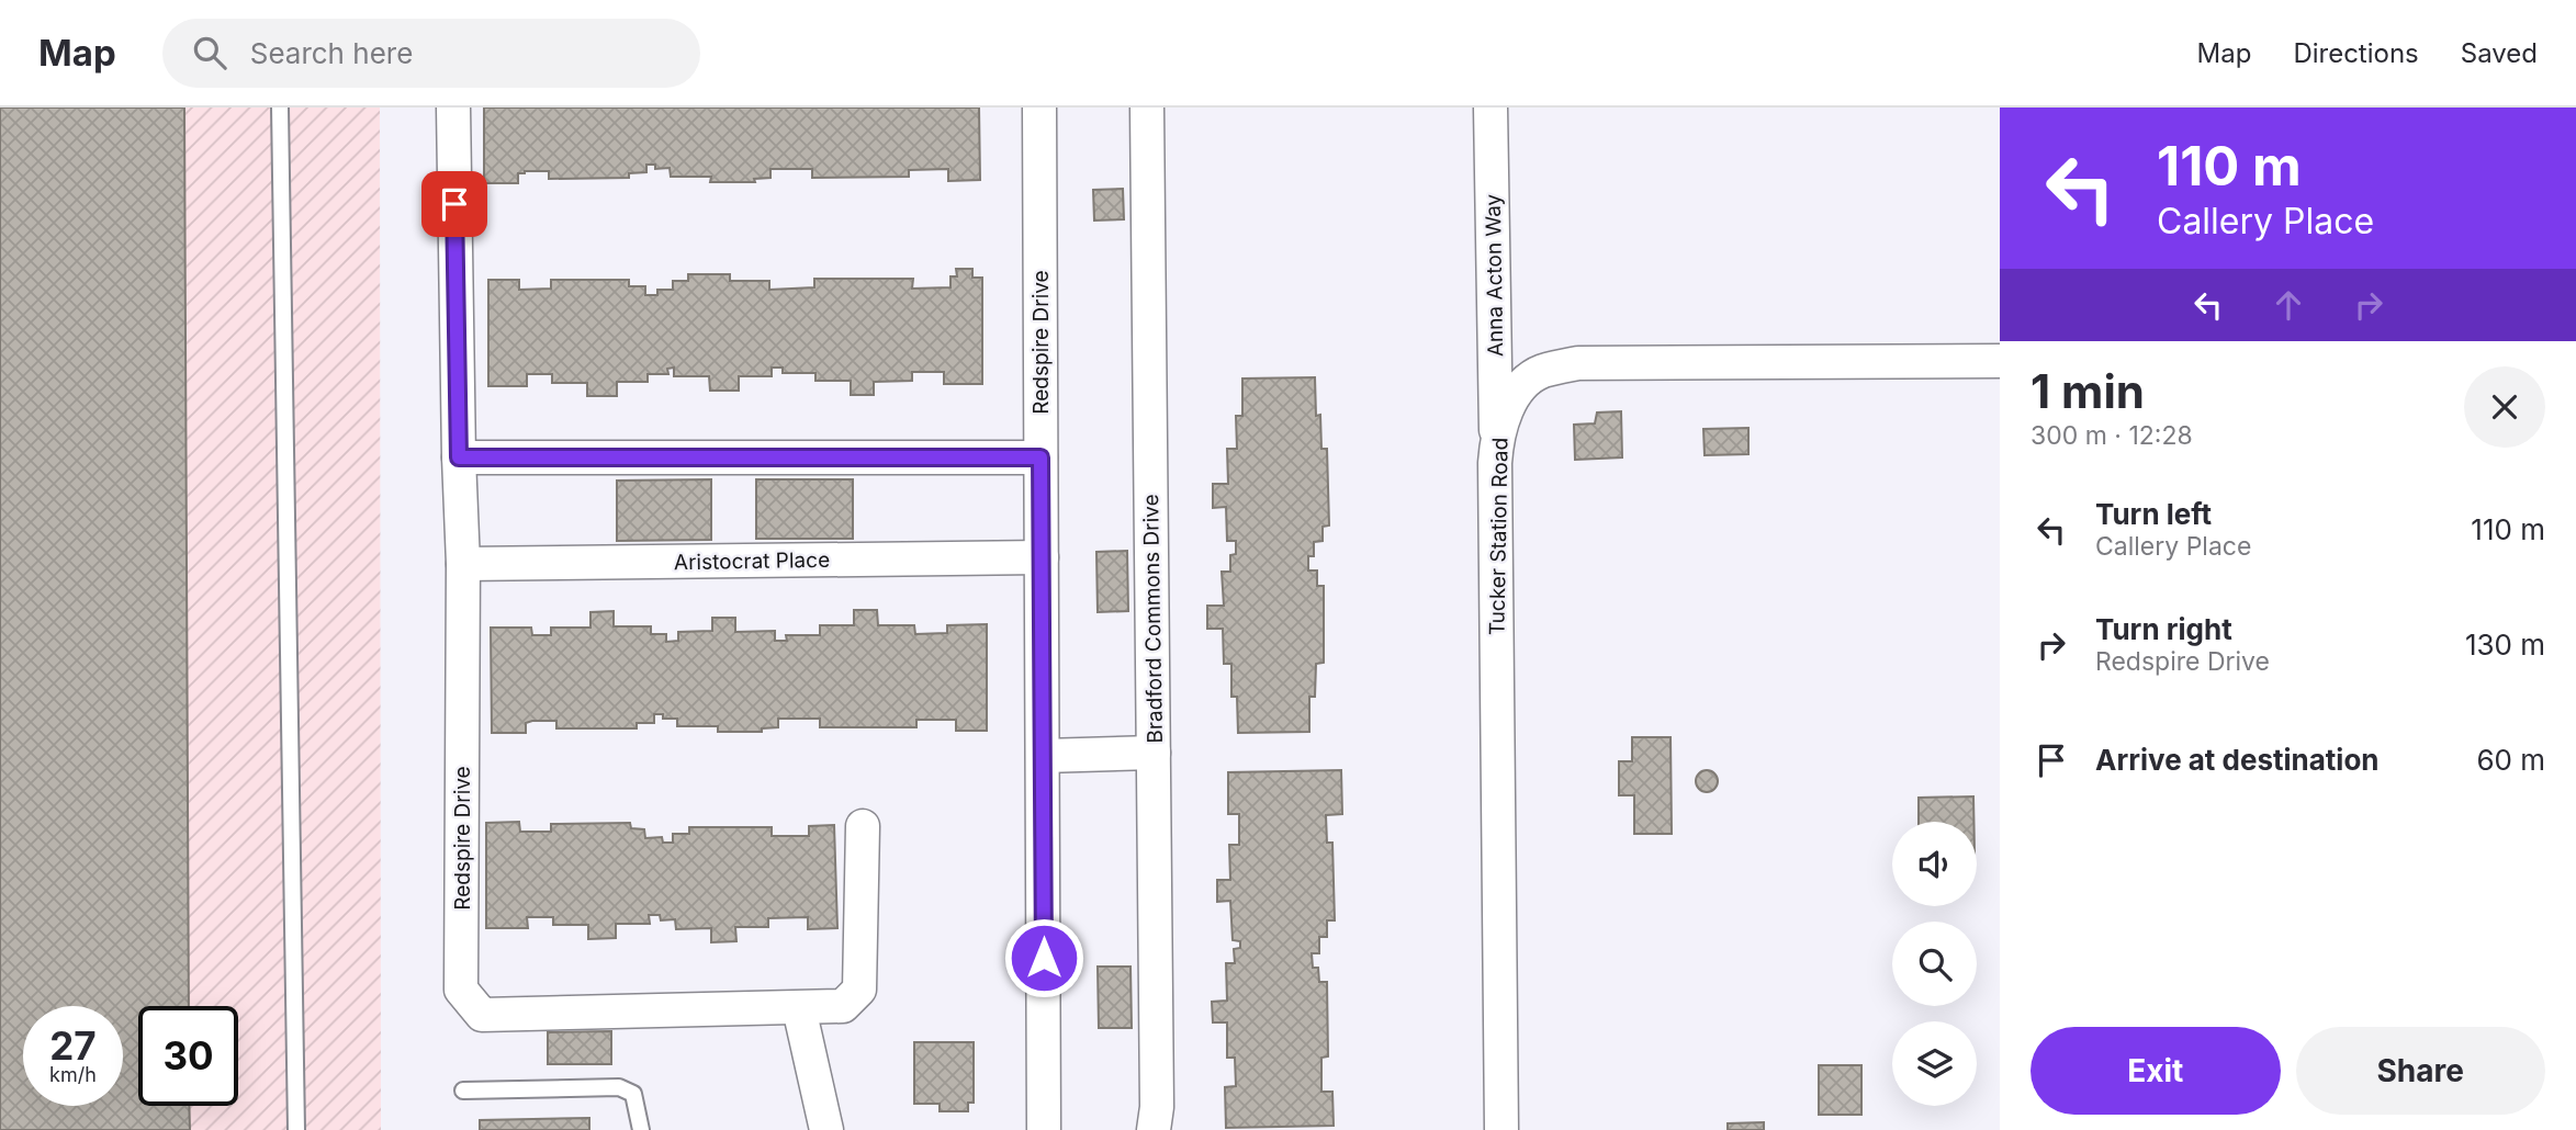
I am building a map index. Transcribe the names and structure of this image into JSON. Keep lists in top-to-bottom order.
{
  "streets": {
    "street": [
      "Anna Acton Way",
      "Redspire Drive",
      "Tucker Station Road",
      "Aristocrat Place",
      "Bradford Commons Drive"
    ]
  },
  "crossings": [
    ["Anna Acton Way", "Tucker Station Road"],
    ["Redspire Drive", "Aristocrat Place"]
  ],
  "page": {
    "header": "Map",
    "search": "Search here",
    "nav": ["Map", "Directions", "Saved"],
    "turn": ["110 m", "Callery Place"],
    "heading": ["1 min", "300 m · 12:28"],
    "list": [
      {
        "name": "Turn left",
        "note": "Callery Place",
        "value": "110 m"
      },
      {
        "name": "Turn right",
        "note": "Redspire Drive",
        "value": "130 m"
      },
      {
        "name": "Arrive at destination",
        "value": "60 m"
      }
    ],
    "speed": "27 km/h",
    "limit": "30",
    "buttons": ["Exit", "Share"]
  }
}
